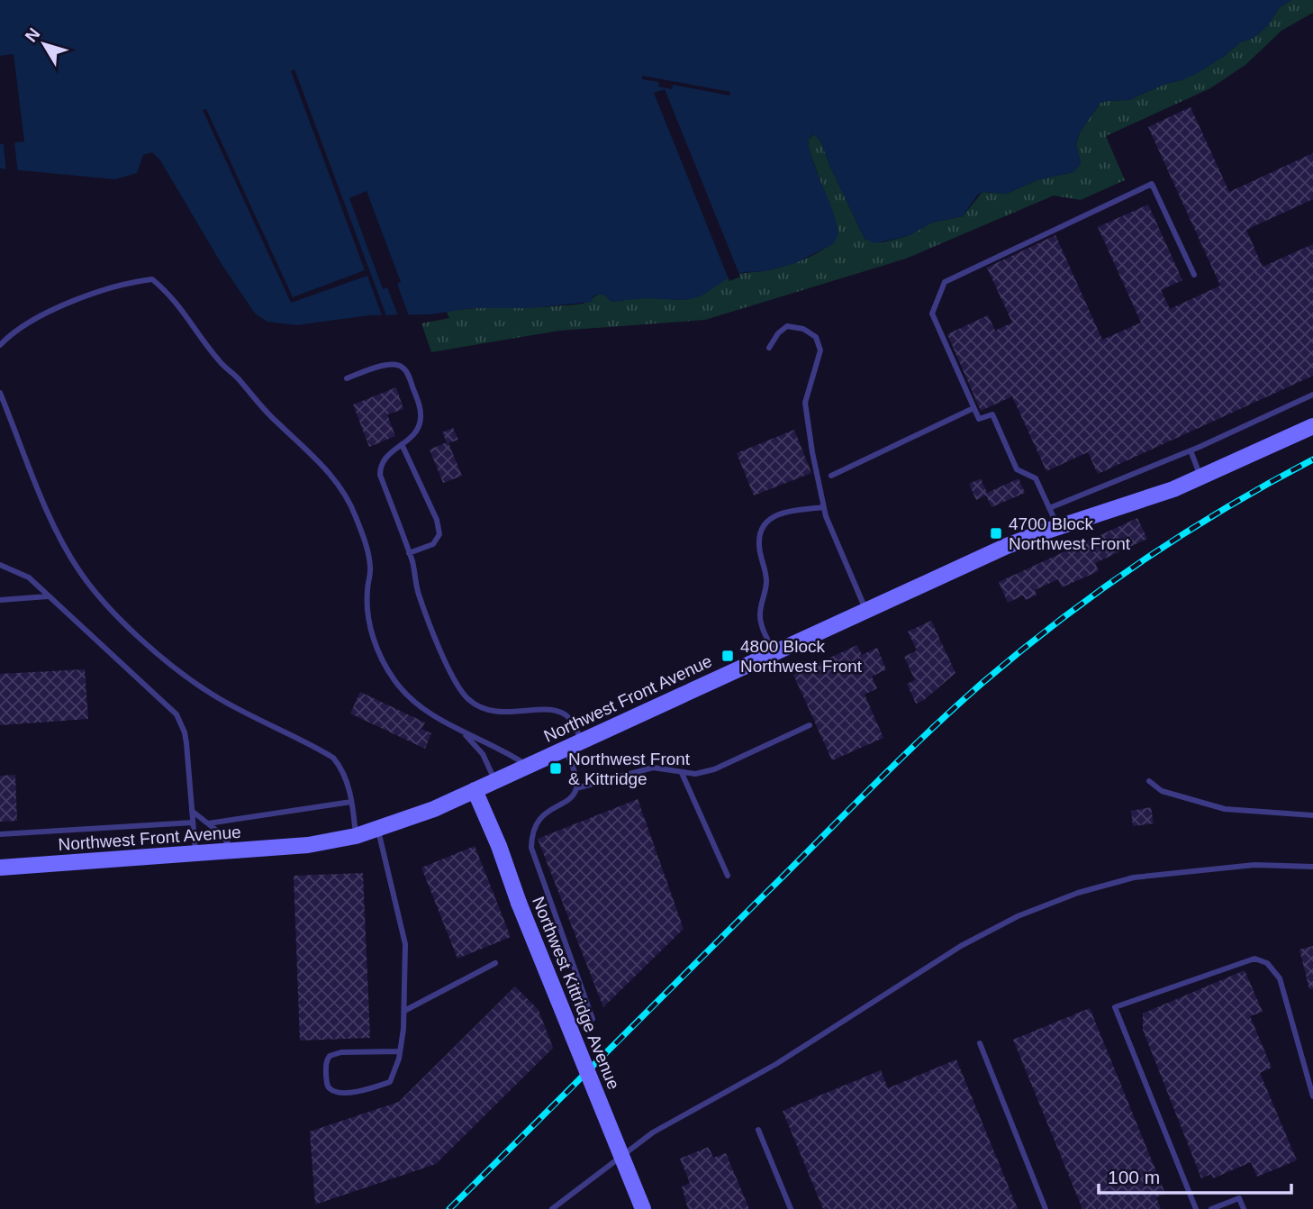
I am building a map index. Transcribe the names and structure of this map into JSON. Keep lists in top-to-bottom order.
{
  "streets": {
    "main road": ["Northwest Front Avenue", "Northwest Kittridge Avenue"]
  },
  "crossings": [
    ["Northwest Front Avenue", "Northwest Kittridge Avenue"]
  ],
  "places": {
    "transit": ["4700 Block Northwest Front", "4800 Block Northwest Front", "Northwest Front & Kittridge"]
  },
  "scale_bar": "100 m",
  "north": "top left"
}
